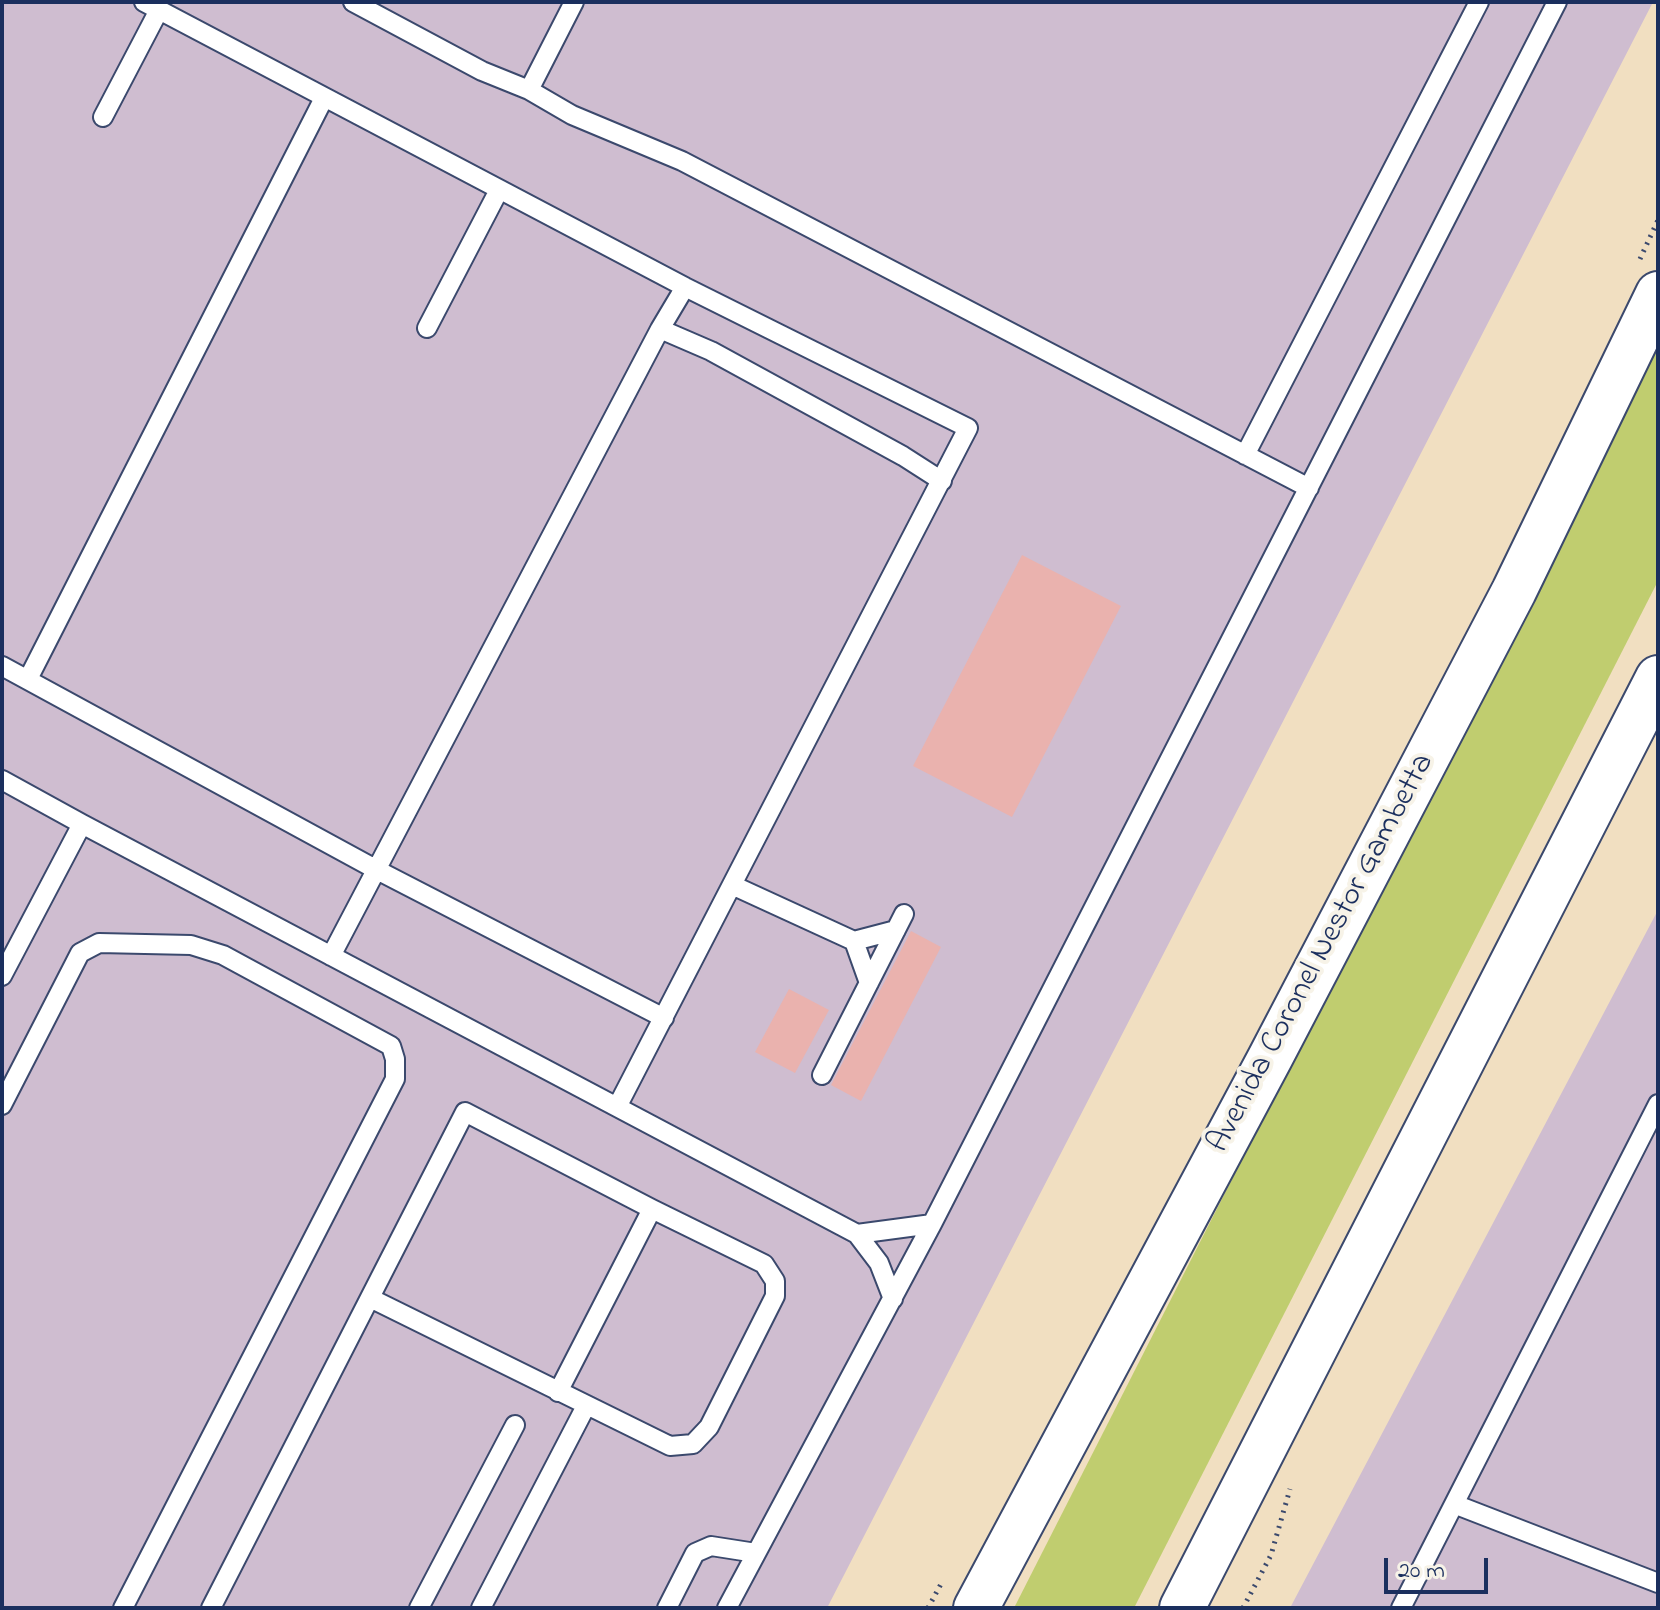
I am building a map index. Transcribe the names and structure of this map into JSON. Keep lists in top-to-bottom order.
{
  "streets": {
    "highway": ["Avenida Coronel Nestor Gambetta"]
  },
  "scale_bar": "20 m"
}
